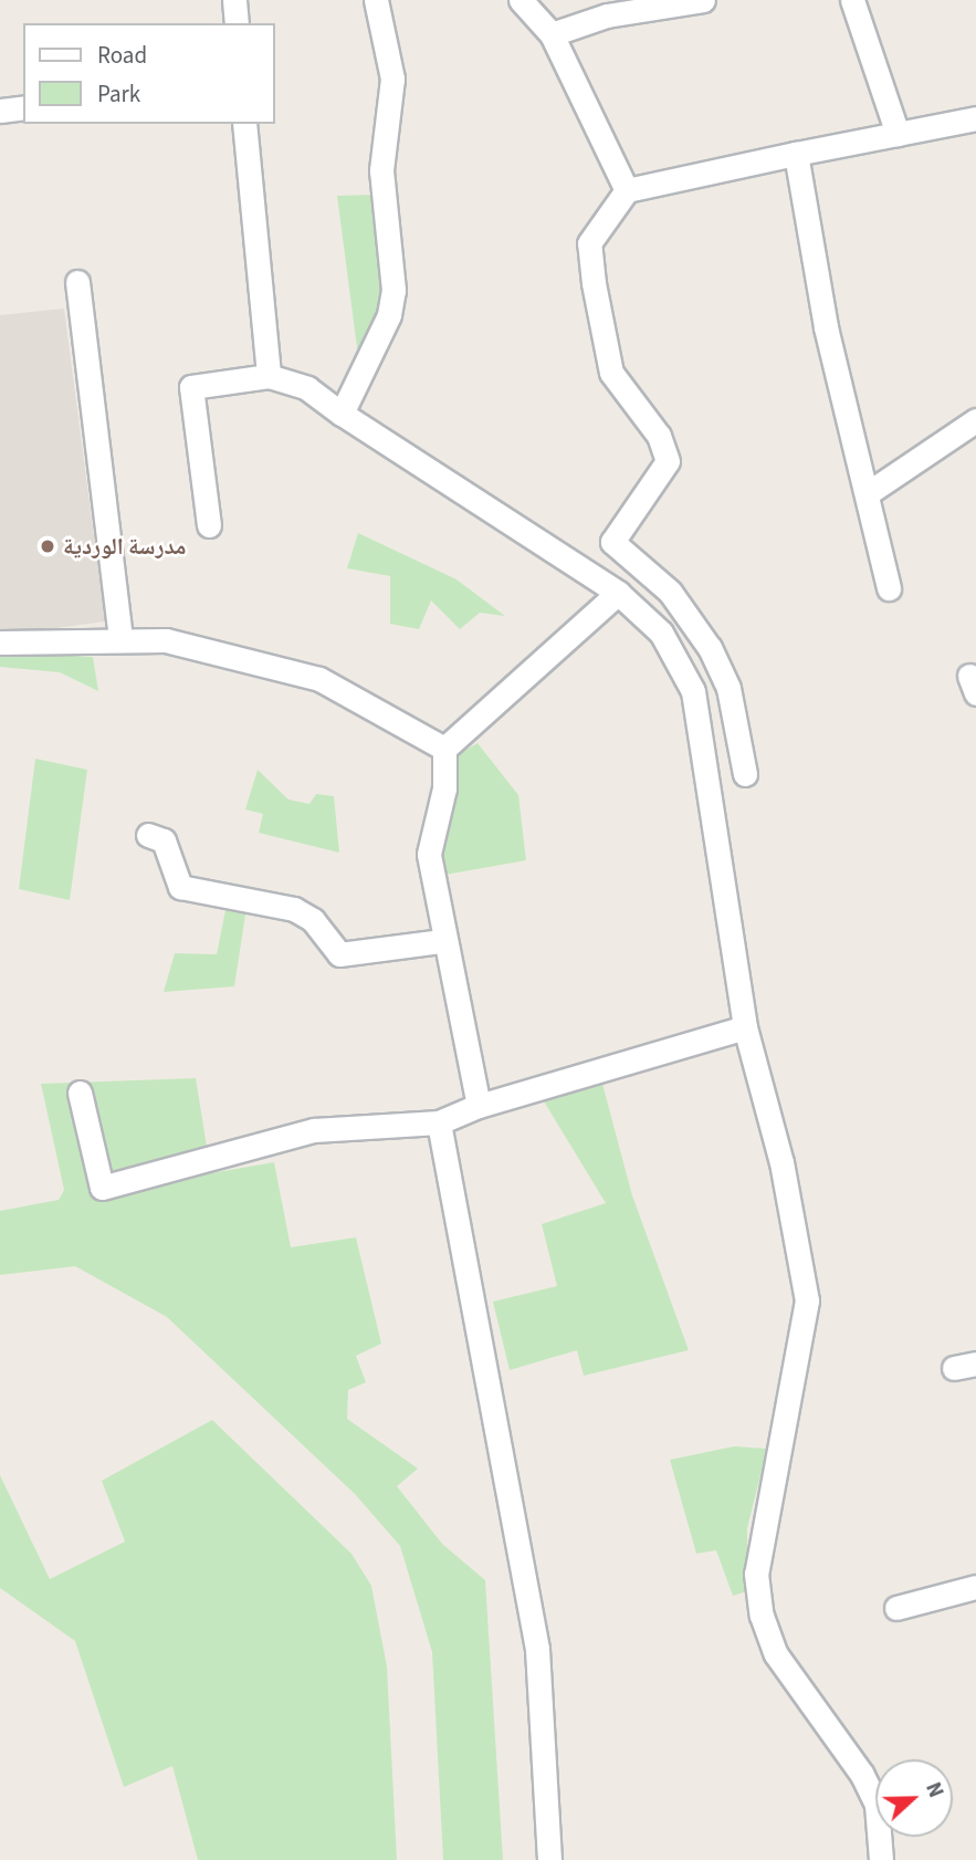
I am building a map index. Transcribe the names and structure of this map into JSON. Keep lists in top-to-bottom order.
{
  "places": ["مدرسة الوردية"],
  "legend": ["Road", "Park"],
  "north": "right"
}
